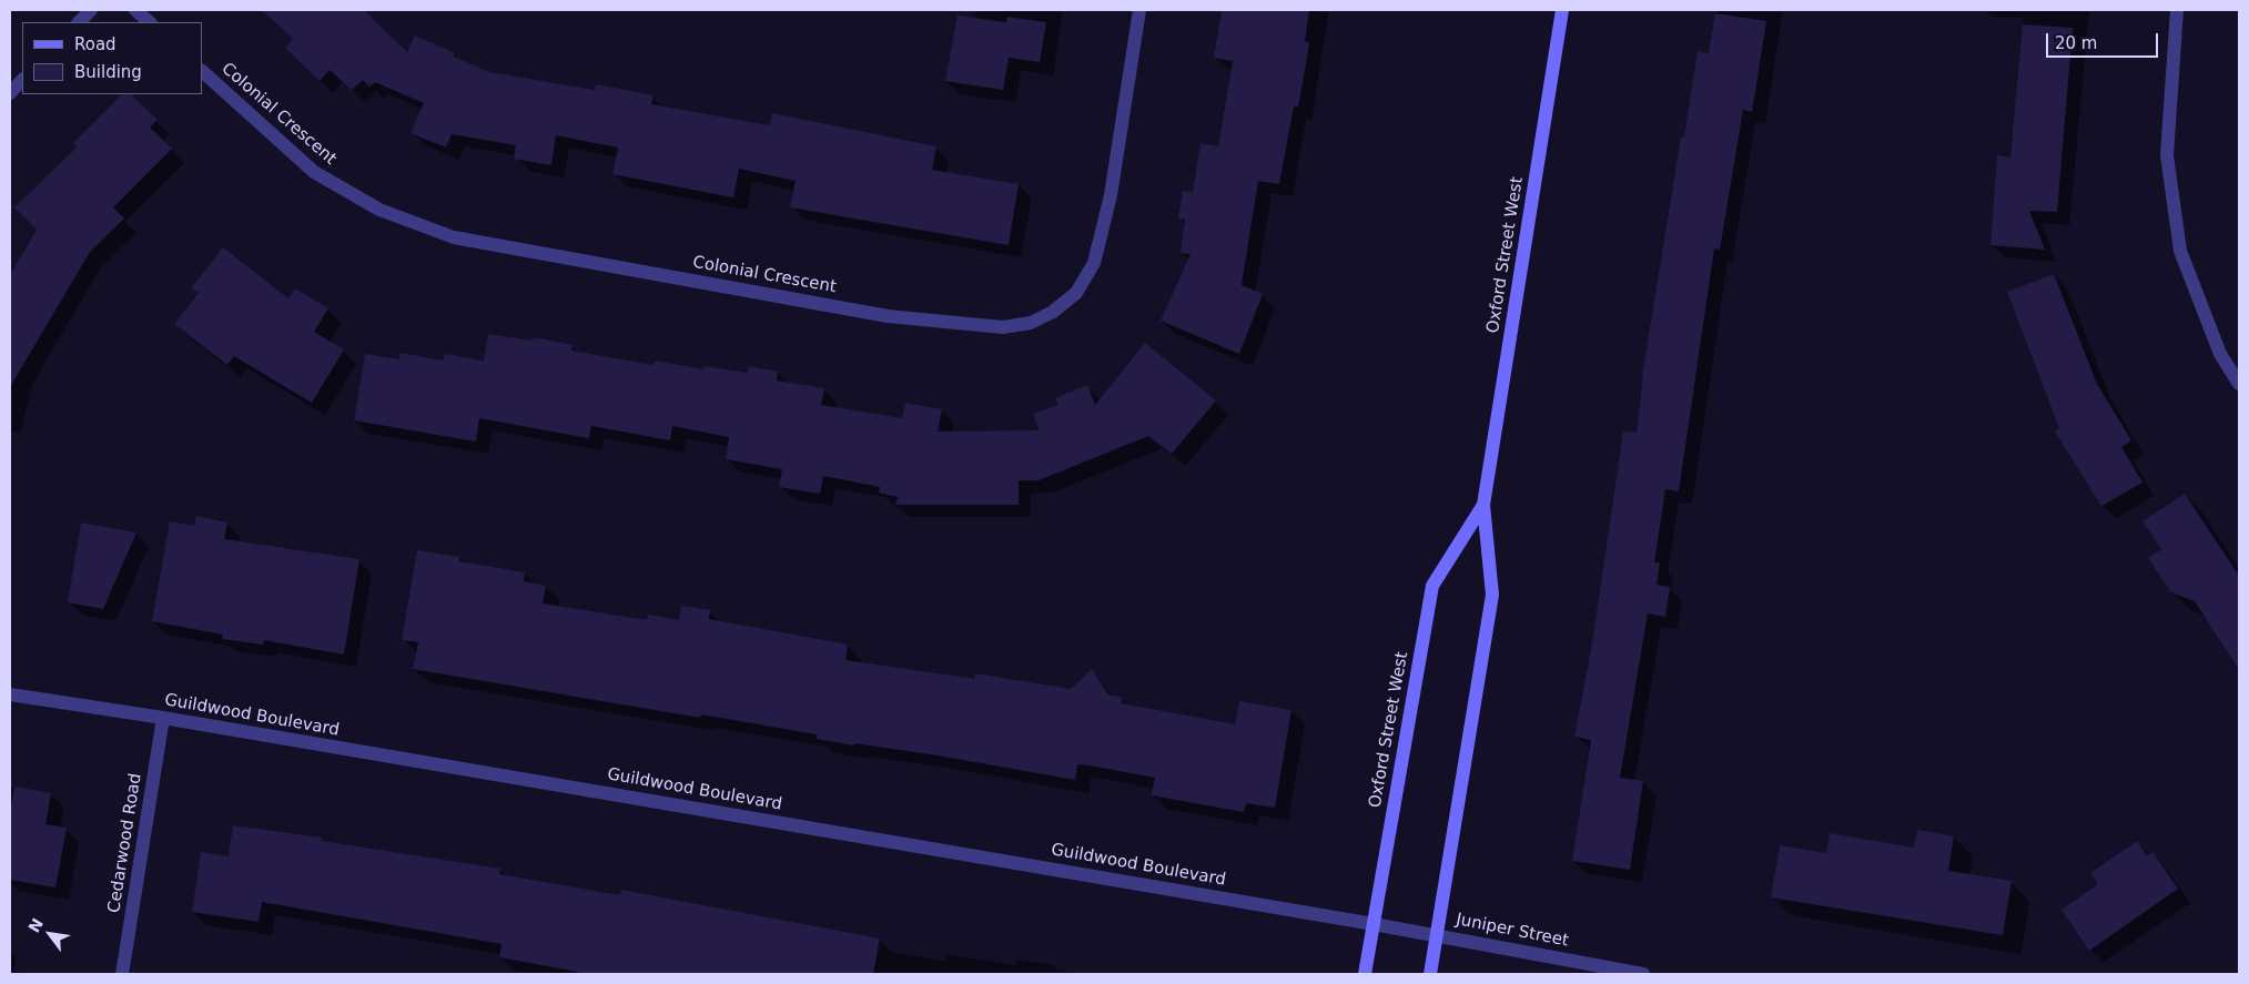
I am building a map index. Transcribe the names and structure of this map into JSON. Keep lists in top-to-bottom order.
{
  "streets": {
    "main road": ["Oxford Street West"],
    "street": [
      "Colonial Crescent",
      "Guildwood Boulevard",
      "Cedarwood Road",
      "Juniper Street"
    ]
  },
  "crossings": [
    ["Oxford Street West", "Guildwood Boulevard"],
    ["Oxford Street West", "Juniper Street"],
    ["Guildwood Boulevard", "Cedarwood Road"],
    ["Guildwood Boulevard", "Juniper Street"]
  ],
  "legend": ["Road", "Building"],
  "scale_bar": "20 m",
  "north": "top left"
}
